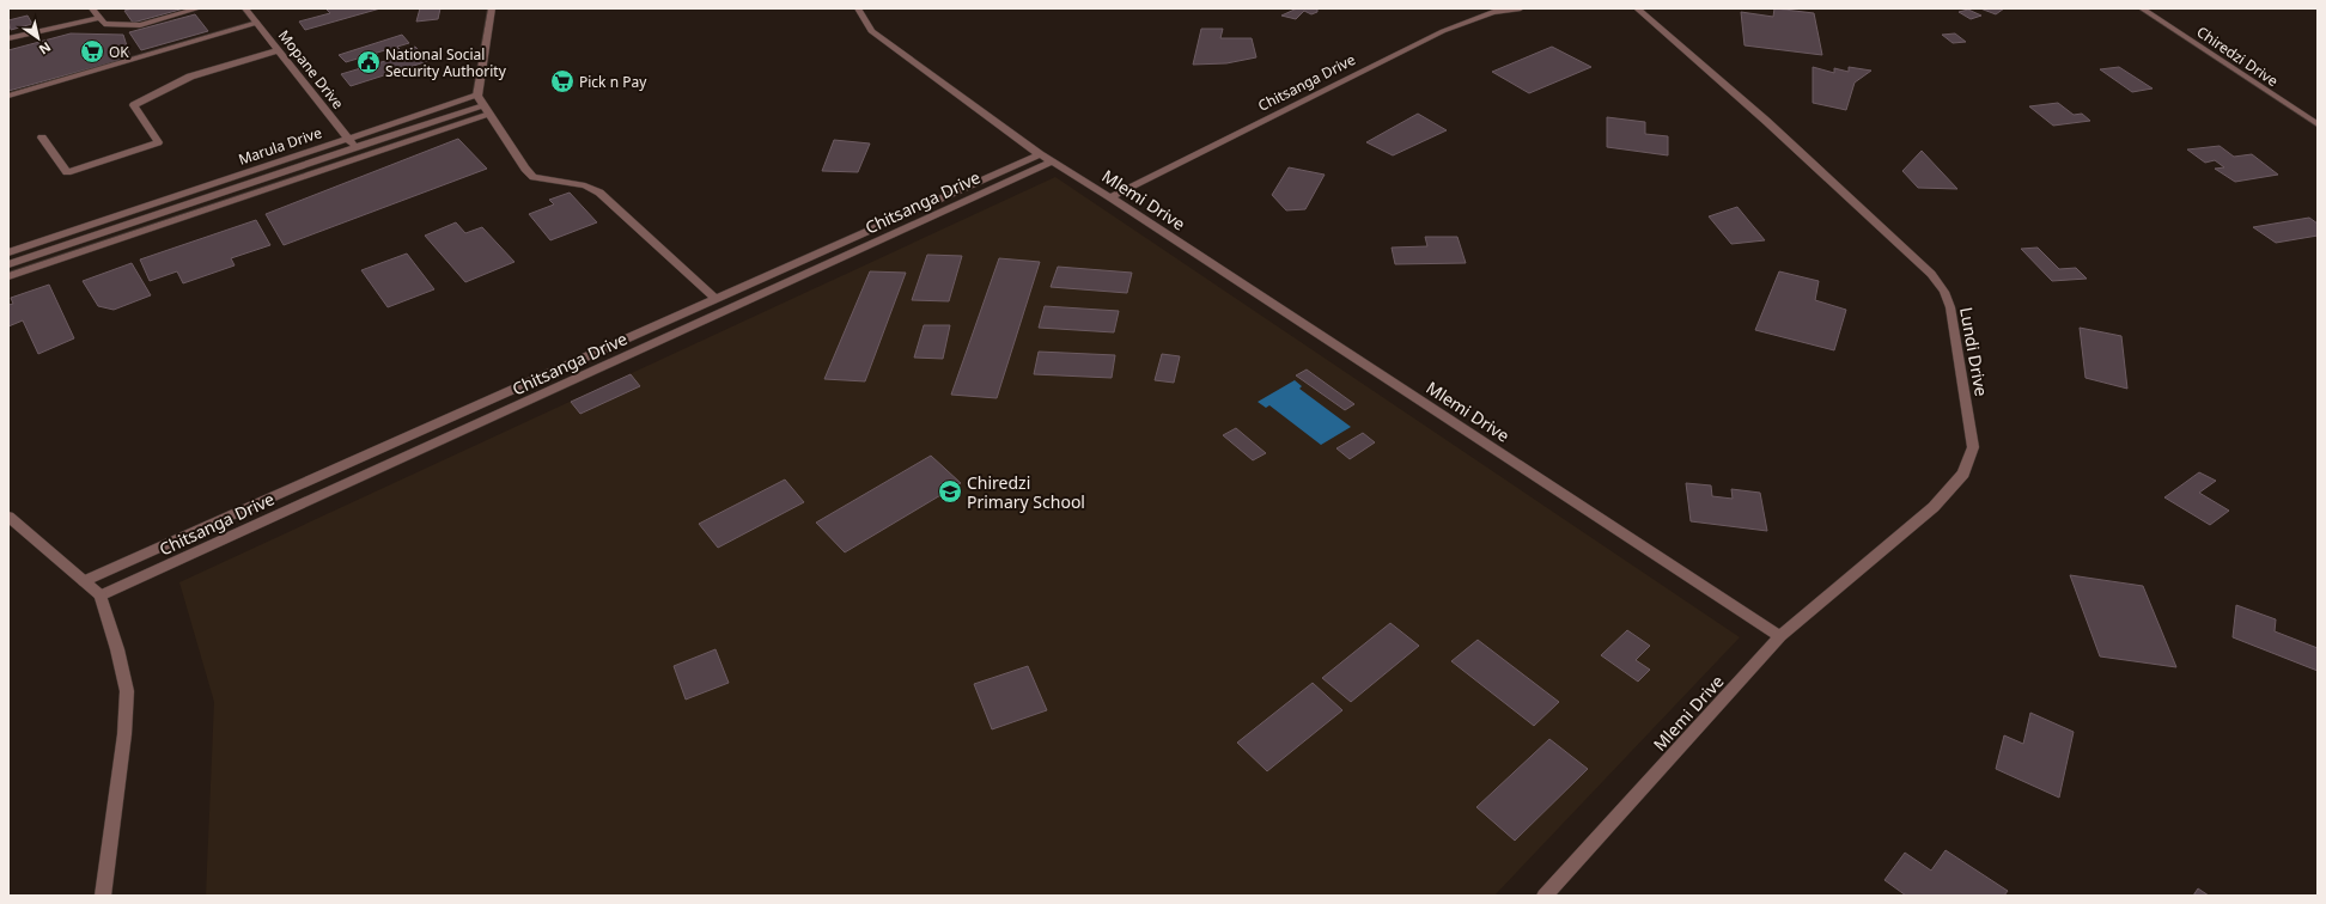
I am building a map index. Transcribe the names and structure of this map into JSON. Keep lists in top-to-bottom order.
{
  "streets": {
    "street": [
      "Chiredzi Drive",
      "Mopane Drive",
      "Chitsanga Drive",
      "Marula Drive",
      "Mlemi Drive",
      "Lundi Drive"
    ]
  },
  "crossings": [
    ["Mopane Drive", "Marula Drive"],
    ["Chitsanga Drive", "Mlemi Drive"],
    ["Mlemi Drive", "Lundi Drive"]
  ],
  "places": {
    "supermarket": ["OK", "Pick n Pay"],
    "public building": ["National Social Security Authority"],
    "school or university": ["Chiredzi Primary School"]
  },
  "north": "bottom right"
}
